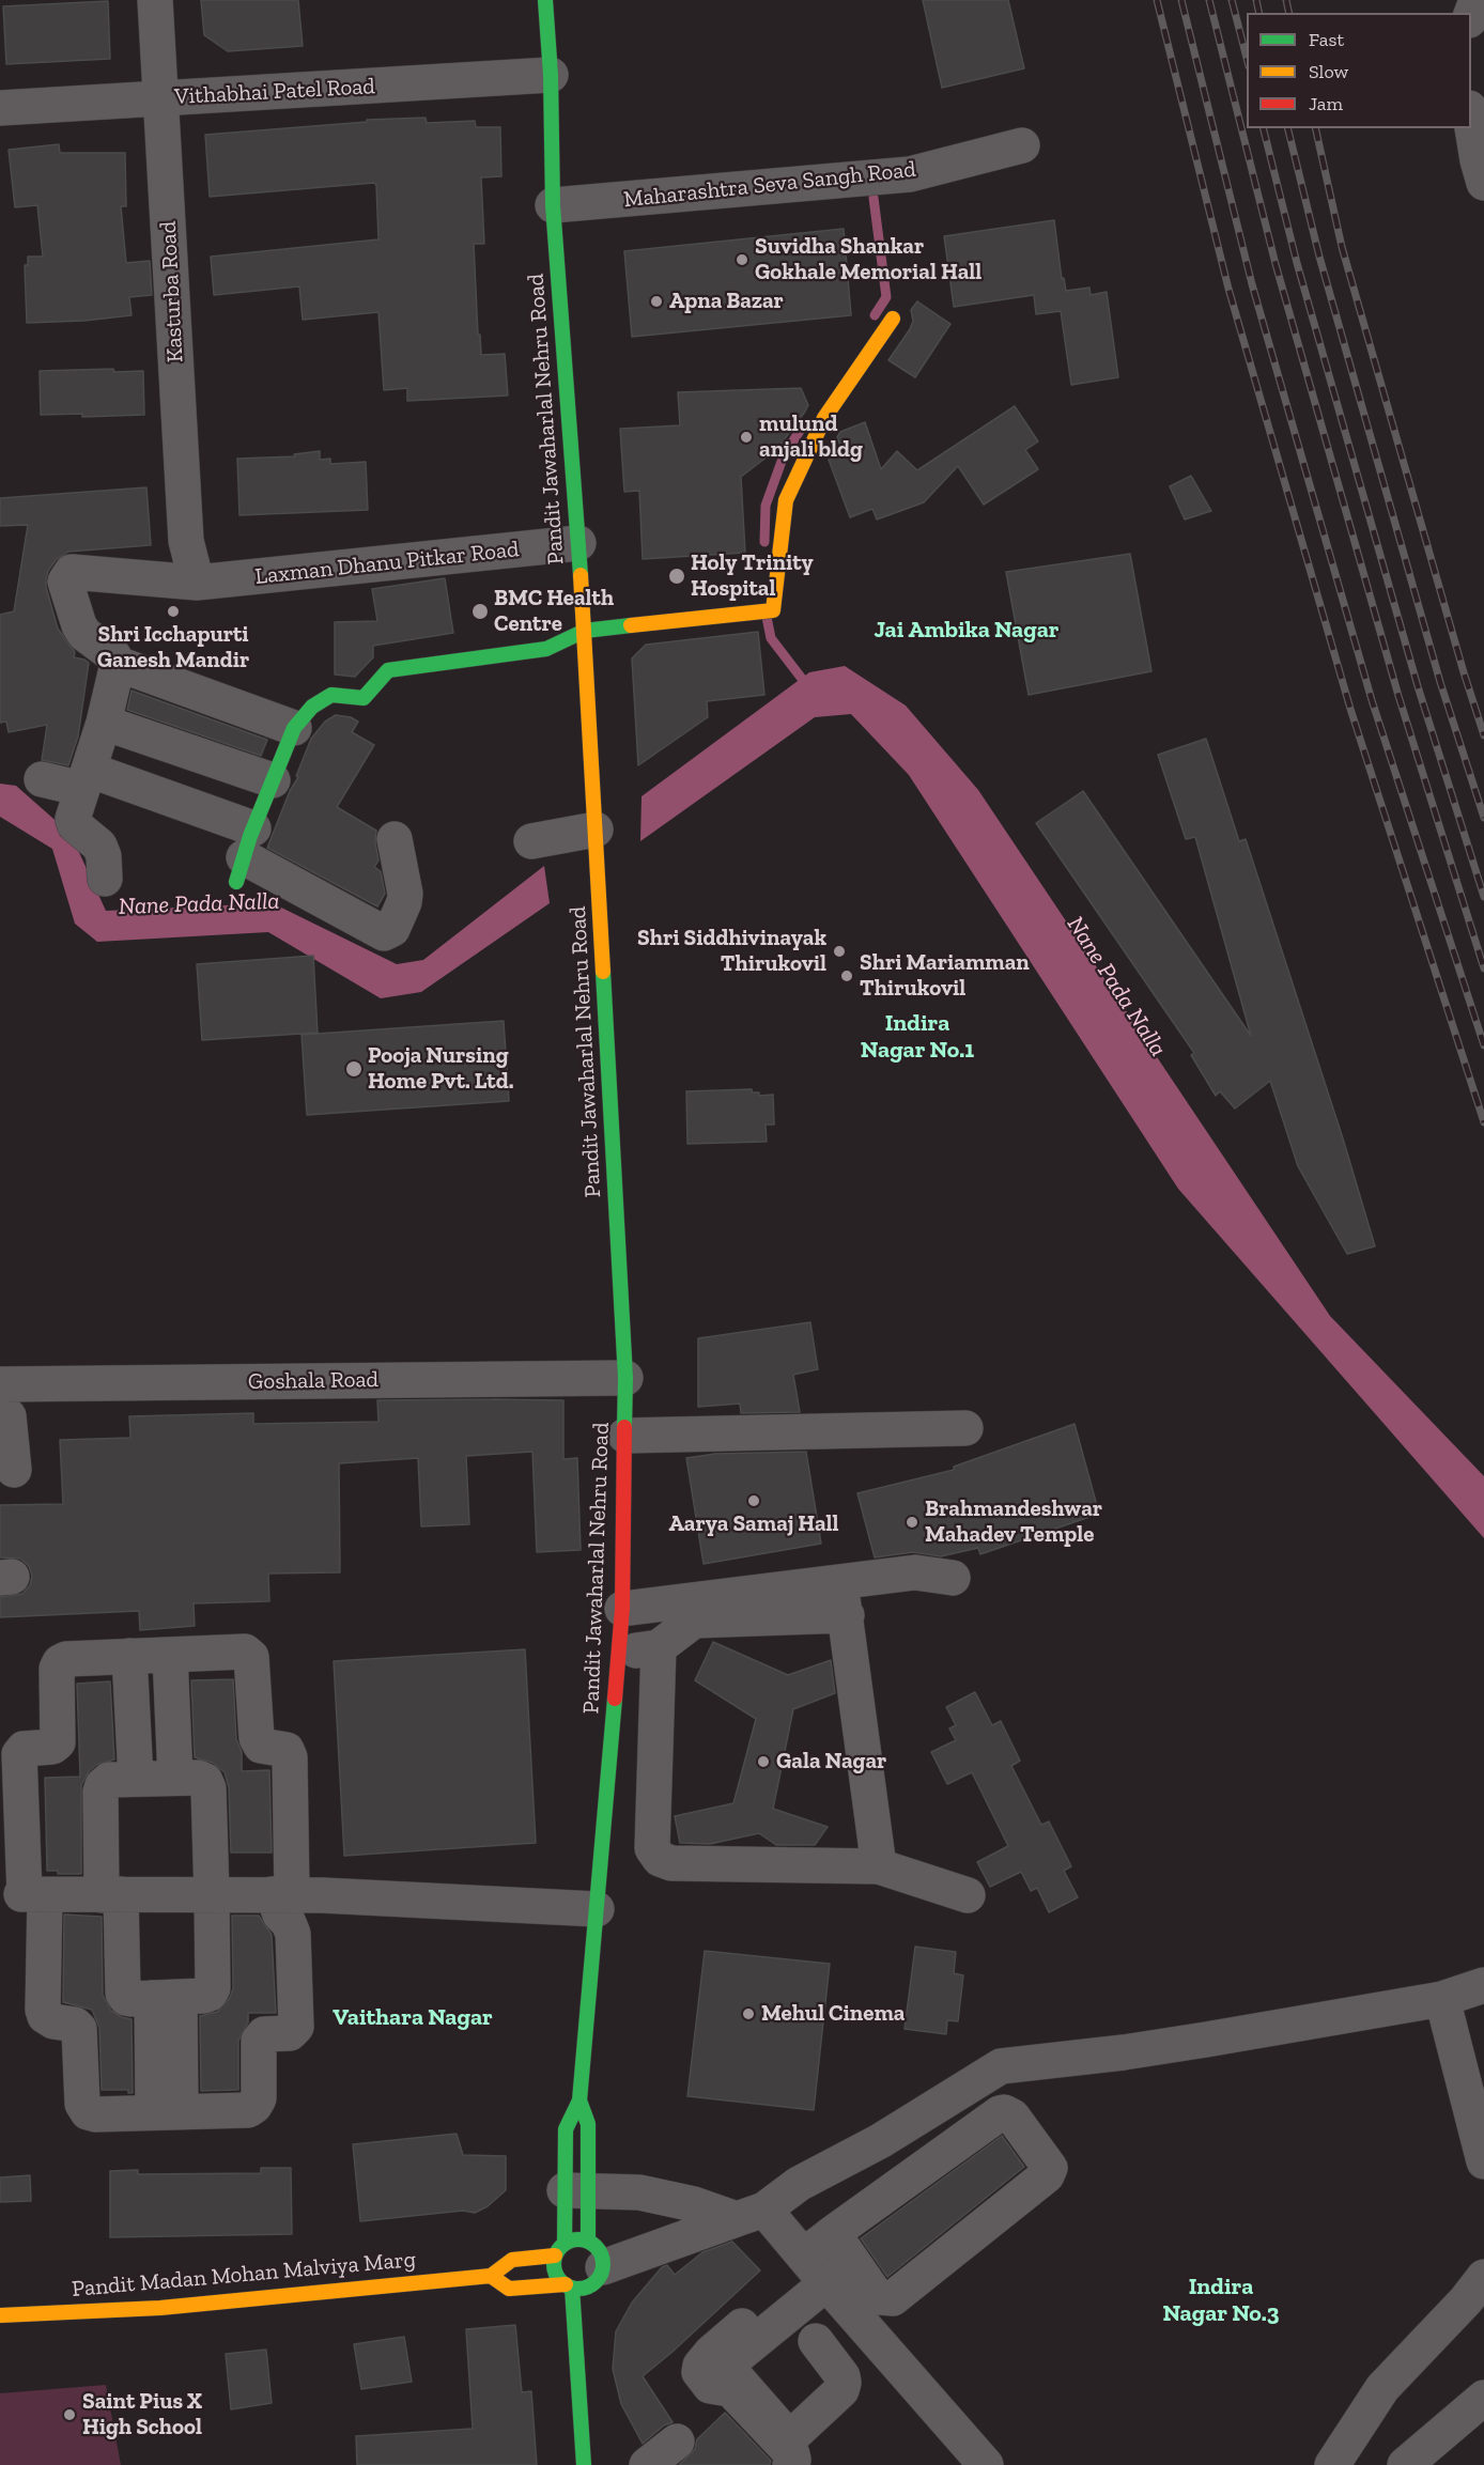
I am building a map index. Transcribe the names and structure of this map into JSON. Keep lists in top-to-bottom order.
{
  "streets": {
    "street": [
      "Vithabhai Patel Road",
      "Maharashtra Seva Sangh Road",
      "Kasturba Road",
      "Pandit Jawaharlal Nehru Road",
      "Laxman Dhanu Pitkar Road",
      "Goshala Road",
      "Pandit Madan Mohan Malviya Marg"
    ]
  },
  "crossings": [
    ["Vithabhai Patel Road", "Kasturba Road"],
    ["Vithabhai Patel Road", "Pandit Jawaharlal Nehru Road"],
    ["Maharashtra Seva Sangh Road", "Pandit Jawaharlal Nehru Road"],
    ["Kasturba Road", "Laxman Dhanu Pitkar Road"],
    ["Pandit Jawaharlal Nehru Road", "Laxman Dhanu Pitkar Road"],
    ["Pandit Jawaharlal Nehru Road", "Goshala Road"]
  ],
  "districts": [
    "Jai Ambika Nagar",
    "Indira Nagar No.1",
    "Vaithara Nagar",
    "Indira Nagar No.3"
  ],
  "water": ["Nane Pada Nalla"],
  "places": [
    "Suvidha Shankar Gokhale Memorial Hall",
    "Apna Bazar",
    "mulund anjali bldg",
    "Holy Trinity Hospital",
    "Shri Icchapurti Ganesh Mandir",
    "BMC Health Centre",
    "Shri Siddhivinayak Thirukovil",
    "Shri Mariamman Thirukovil",
    "Pooja Nursing Home Pvt. Ltd.",
    "Aarya Samaj Hall",
    "Brahmandeshwar Mahadev Temple",
    "Gala Nagar",
    "Mehul Cinema",
    "Saint Pius X High School"
  ],
  "legend": ["Fast", "Slow", "Jam"]
}
